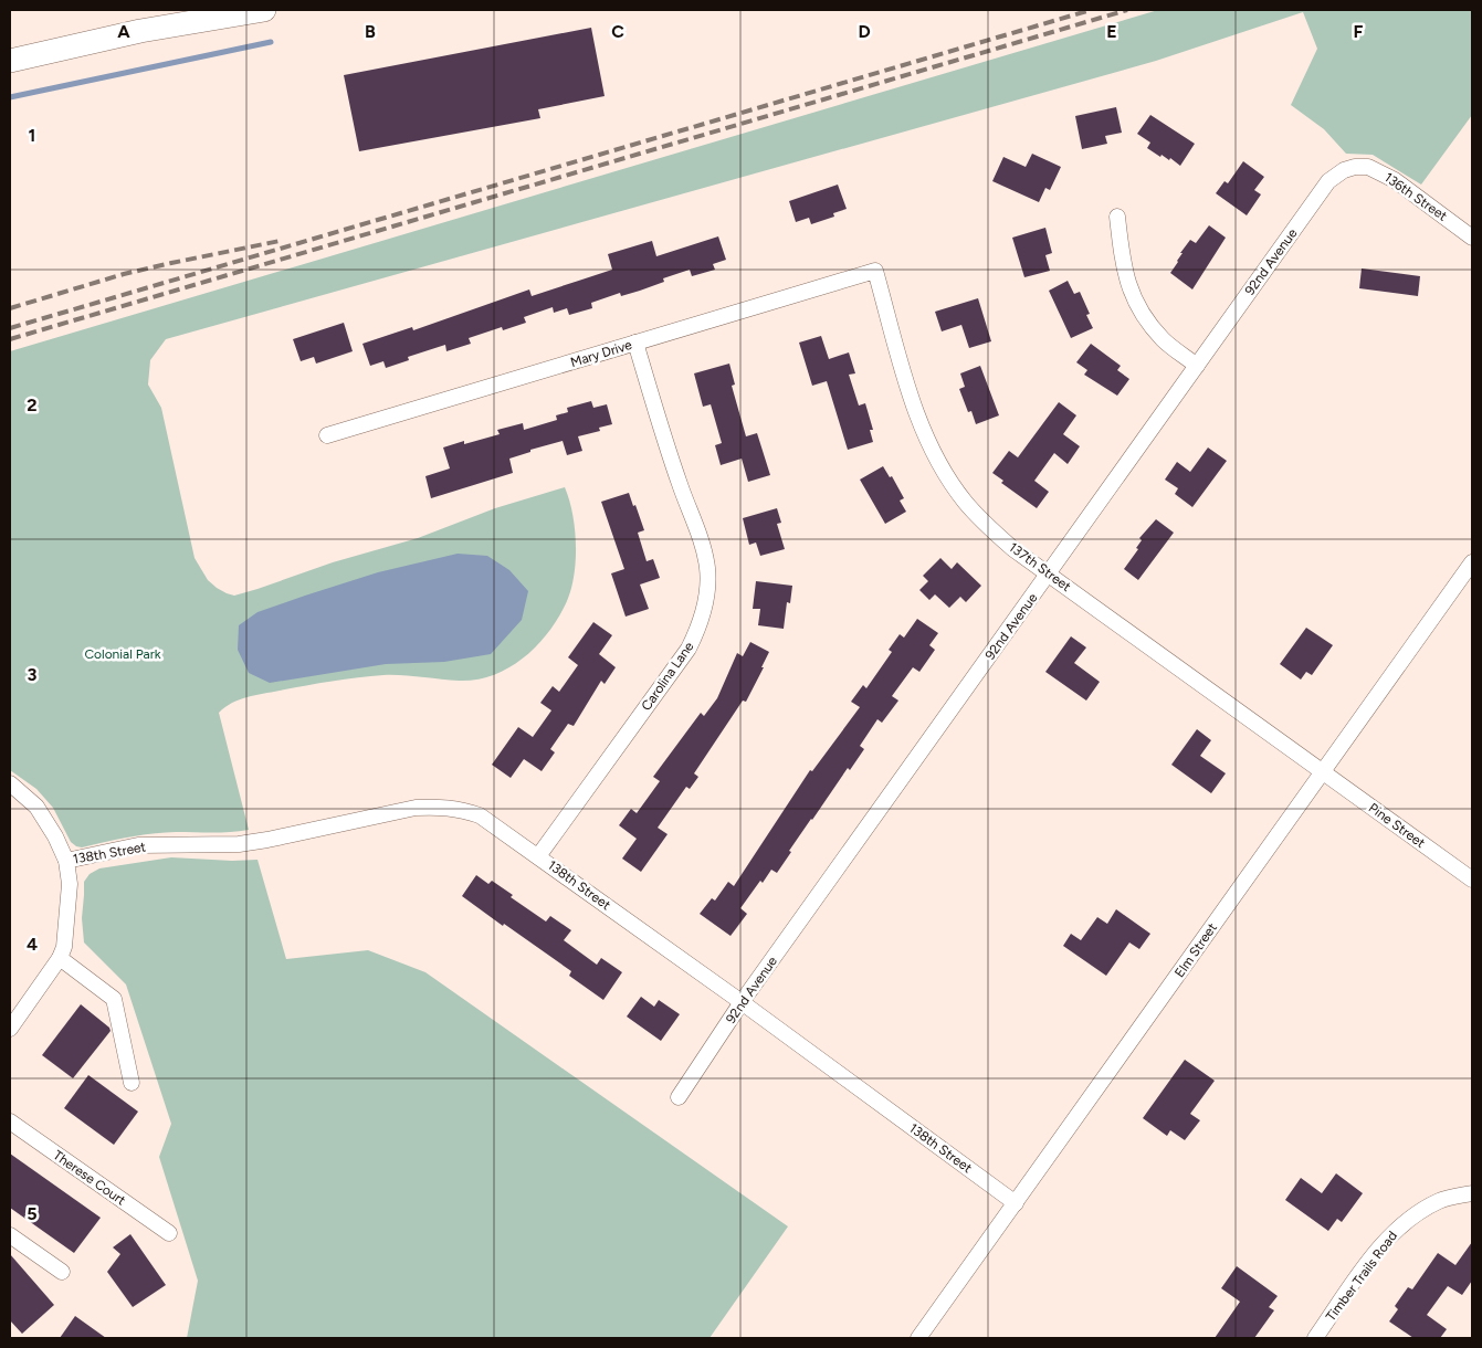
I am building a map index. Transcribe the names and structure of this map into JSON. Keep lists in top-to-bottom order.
{
  "streets": {
    "street": [
      "136th Street",
      "92nd Avenue",
      "Mary Drive",
      "137th Street",
      "Carolina Lane",
      "Pine Street",
      "138th Street",
      "Elm Street",
      "Therese Court",
      "Timber Trails Road"
    ]
  },
  "crossings": [
    ["136th Street", "92nd Avenue"],
    ["92nd Avenue", "137th Street"],
    ["92nd Avenue", "138th Street"],
    ["Mary Drive", "137th Street"],
    ["Mary Drive", "Carolina Lane"],
    ["137th Street", "Pine Street"],
    ["137th Street", "Elm Street"],
    ["Carolina Lane", "138th Street"],
    ["Pine Street", "Elm Street"],
    ["138th Street", "Elm Street"]
  ],
  "parks": ["Colonial Park"],
  "grid": {
    "columns": [
      "A",
      "B",
      "C",
      "D",
      "E",
      "F"
    ],
    "rows": [
      "1",
      "2",
      "3",
      "4",
      "5"
    ]
  }
}
